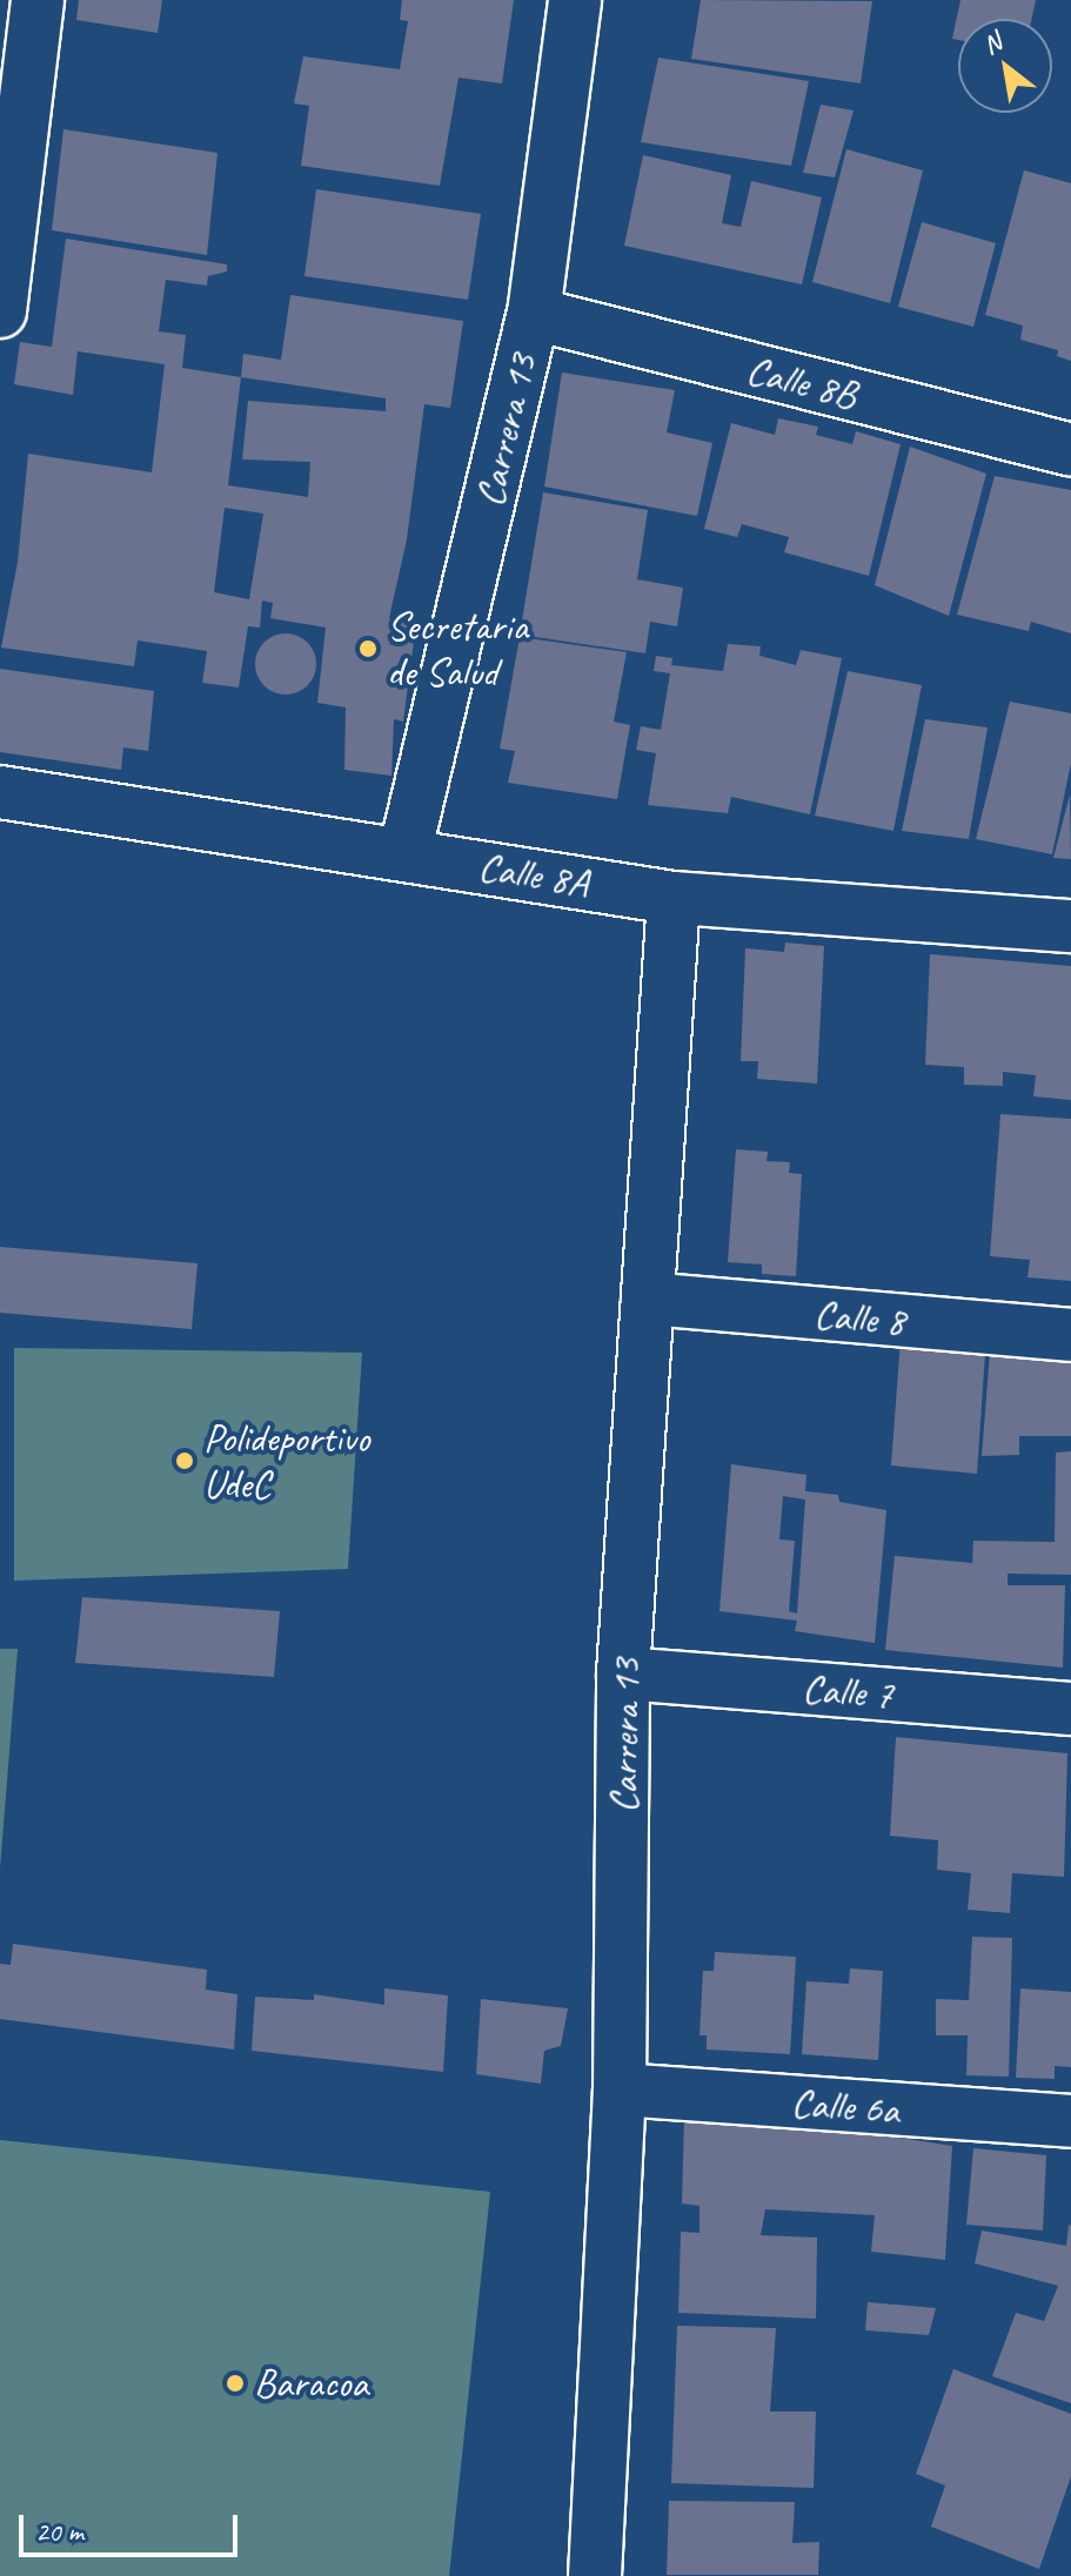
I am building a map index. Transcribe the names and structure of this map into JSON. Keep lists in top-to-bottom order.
{
  "streets": {
    "street": [
      "Calle 8B",
      "Carrera 13",
      "Calle 8A",
      "Calle 8",
      "Calle 7",
      "Calle 6a"
    ]
  },
  "crossings": [
    ["Calle 8B", "Carrera 13"],
    ["Carrera 13", "Calle 8A"],
    ["Carrera 13", "Calle 8"],
    ["Carrera 13", "Calle 7"],
    ["Carrera 13", "Calle 6a"]
  ],
  "places": ["Secretaria de Salud", "Polideportivo UdeC", "Baracoa"],
  "scale_bar": "20 m",
  "north": "top left"
}
